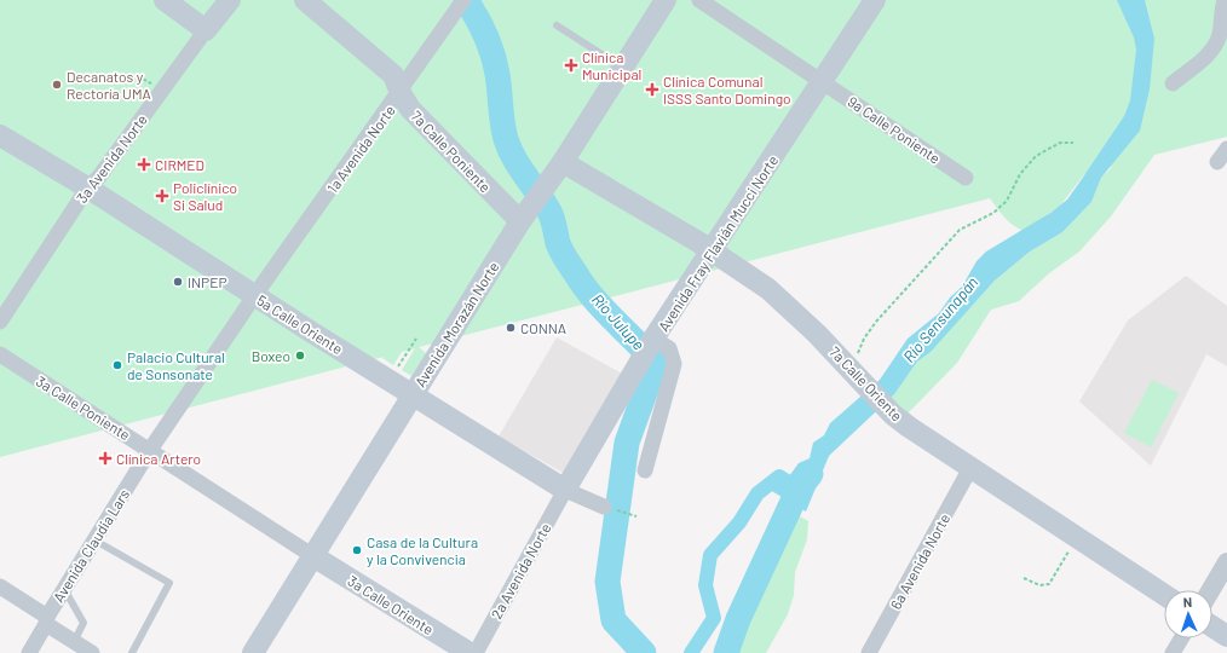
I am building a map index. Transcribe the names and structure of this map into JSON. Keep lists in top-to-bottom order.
{
  "streets": {
    "main road": [
      "7a Calle Poniente",
      "3a Avenida Norte",
      "Avenida Fray Flavián Mucci Norte",
      "5a Calle Oriente",
      "Avenida Morazán Norte",
      "7a Calle Oriente",
      "3a Calle Oriente"
    ],
    "street": [
      "9a Calle Poniente",
      "1a Avenida Norte",
      "3a Calle Poniente",
      "Avenida Claudia Lars",
      "6a Avenida Norte",
      "2a Avenida Norte"
    ]
  },
  "crossings": [
    ["9a Calle Poniente", "Avenida Fray Flavián Mucci Norte"],
    ["1a Avenida Norte", "7a Calle Poniente"],
    ["1a Avenida Norte", "5a Calle Oriente"],
    ["1a Avenida Norte", "Avenida Claudia Lars"],
    ["7a Calle Poniente", "Avenida Morazán Norte"],
    ["3a Avenida Norte", "5a Calle Oriente"],
    ["Avenida Fray Flavián Mucci Norte", "5a Calle Oriente"],
    ["Avenida Fray Flavián Mucci Norte", "7a Calle Oriente"],
    ["Avenida Fray Flavián Mucci Norte", "2a Avenida Norte"],
    ["5a Calle Oriente", "Avenida Morazán Norte"],
    ["5a Calle Oriente", "Avenida Claudia Lars"],
    ["5a Calle Oriente", "2a Avenida Norte"],
    ["Avenida Morazán Norte", "7a Calle Oriente"],
    ["Avenida Morazán Norte", "3a Calle Poniente"],
    ["Avenida Morazán Norte", "3a Calle Oriente"],
    ["7a Calle Oriente", "6a Avenida Norte"],
    ["3a Calle Poniente", "Avenida Claudia Lars"],
    ["3a Calle Poniente", "3a Calle Oriente"]
  ],
  "water": ["Río Sensunapán", "Río Julupe"],
  "places": {
    "health": [
      "Clínica Municipal",
      "Clínica Comunal ISSS Santo Domingo",
      "CIRMED",
      "Policlínico Si Salud",
      "Clínica Artero"
    ],
    "other": [
      "Decanatos y Rectoría UMA",
      "INPEP",
      "CONNA",
      "Boxeo",
      "Palacio Cultural de Sonsonate",
      "Casa de la Cultura y la Convivencia"
    ]
  },
  "north": "top"
}
